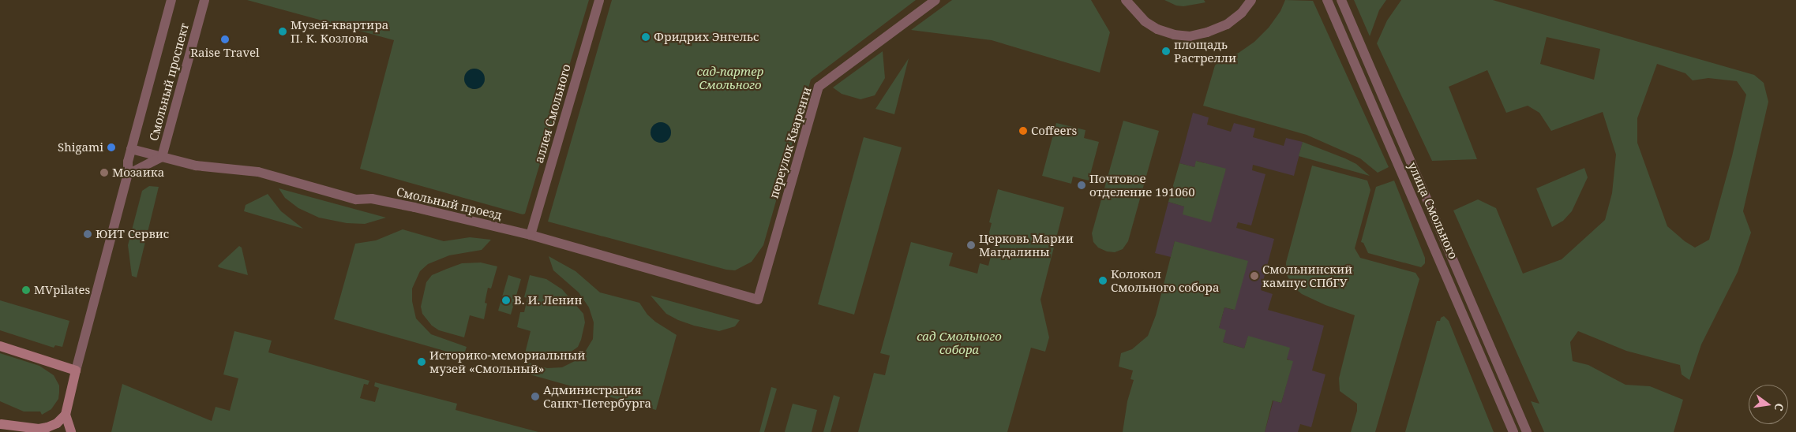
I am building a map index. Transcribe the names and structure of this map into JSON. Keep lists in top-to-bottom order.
{
  "streets": {
    "street": [
      "Смольный проспект",
      "аллея Смольного",
      "переулок Кваренги",
      "Смольный проезд",
      "улица Смольного"
    ]
  },
  "crossings": [
    ["Смольный проспект", "Смольный проезд"],
    ["аллея Смольного", "Смольный проезд"],
    ["переулок Кваренги", "Смольный проезд"]
  ],
  "parks": ["сад-партер Смольного", "сад Смольного собора"],
  "places": [
    "Музей-квартира П. К. Козлова",
    "Фридрих Энгельс",
    "Raise Travel",
    "площадь Растрелли",
    "Coffeers",
    "Shigami",
    "Мозаика",
    "Почтовое отделение 191060",
    "ЮИТ Сервис",
    "Церковь Марии Магдалины",
    "Смольнинский кампус СПбГУ",
    "Колокол Смольного собора",
    "MVpilates",
    "В. И. Ленин",
    "Историко-мемориальный музей «Смольный»",
    "Администрация Санкт-Петербурга"
  ],
  "north": "right"
}
